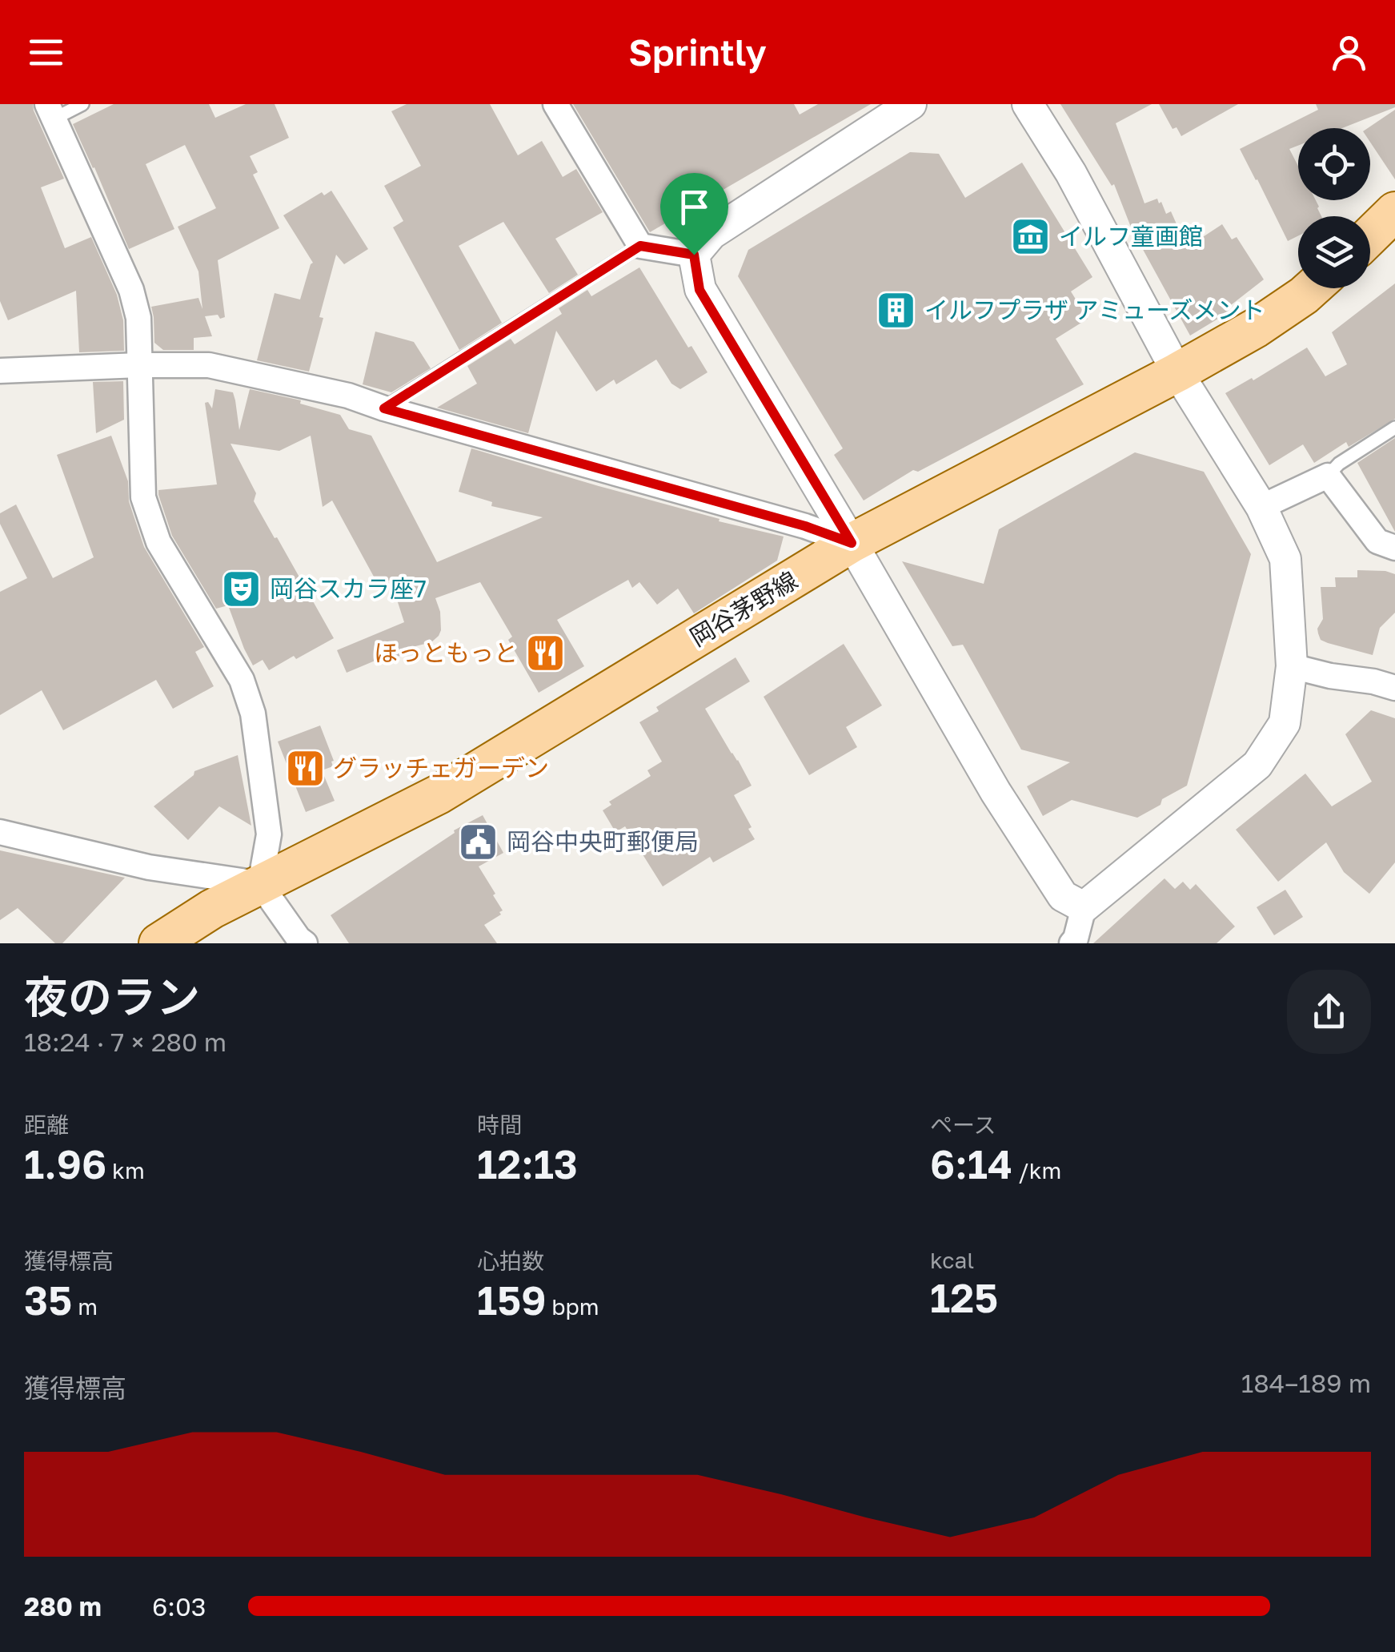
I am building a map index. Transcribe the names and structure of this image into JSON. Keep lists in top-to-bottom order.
{
  "streets": {
    "main road": ["岡谷茅野線"]
  },
  "places": {
    "museum": ["イルフ童画館"],
    "building": ["イルフプラザ アミューズメント"],
    "theatre": ["岡谷スカラ座7"],
    "restaurant": ["ほっともっと", "グラッチェガーデン"],
    "public building": ["岡谷中央町郵便局"]
  },
  "page": {
    "header": "Sprintly",
    "heading": ["夜のラン", "18:24 · 7 × 280 m"],
    "stats": [
      ["距離", "1.96 km"],
      ["時間", "12:13"],
      ["ペース", "6:14 /km"],
      ["獲得標高", "35 m"],
      ["心拍数", "159 bpm"],
      ["kcal", "125"]
    ],
    "chart": ["獲得標高", "184–189 m"],
    "list": [
      {
        "name": "280 m",
        "note": "6:03"
      }
    ]
  }
}
